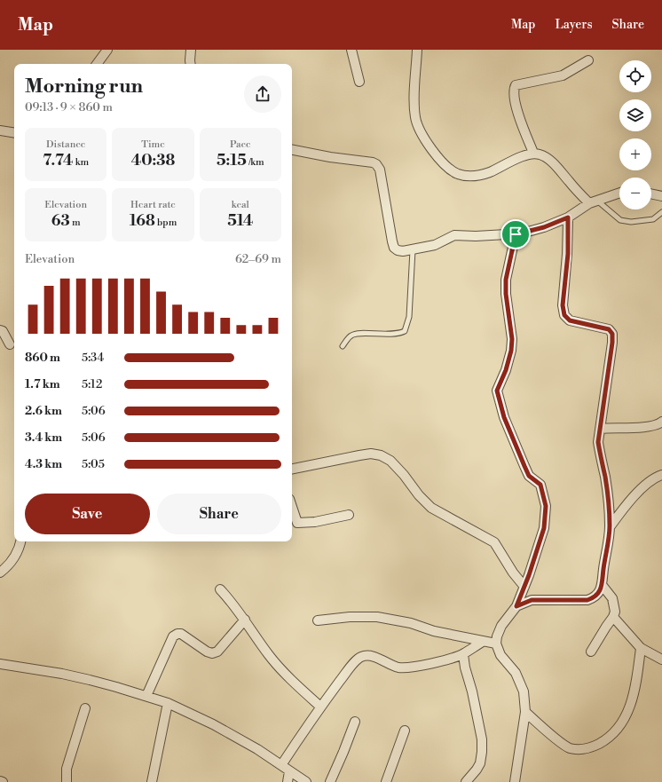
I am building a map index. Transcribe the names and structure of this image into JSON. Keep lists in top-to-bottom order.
{
  "page": {
    "header": "Map",
    "nav": ["Map", "Layers", "Share"],
    "map_buttons": ["+", "−"],
    "heading": ["Morning run", "09:13 · 9 × 860 m"],
    "stats": [
      ["Distance", "7.74 km"],
      ["Time", "40:38"],
      ["Pace", "5:15 /km"],
      ["Elevation", "63 m"],
      ["Heart rate", "168 bpm"],
      ["kcal", "514"]
    ],
    "chart": ["Elevation", "62–69 m"],
    "list": [
      {
        "name": "860 m",
        "note": "5:34"
      },
      {
        "name": "1.7 km",
        "note": "5:12"
      },
      {
        "name": "2.6 km",
        "note": "5:06"
      },
      {
        "name": "3.4 km",
        "note": "5:06"
      },
      {
        "name": "4.3 km",
        "note": "5:05"
      }
    ],
    "buttons": ["Save", "Share"]
  }
}
